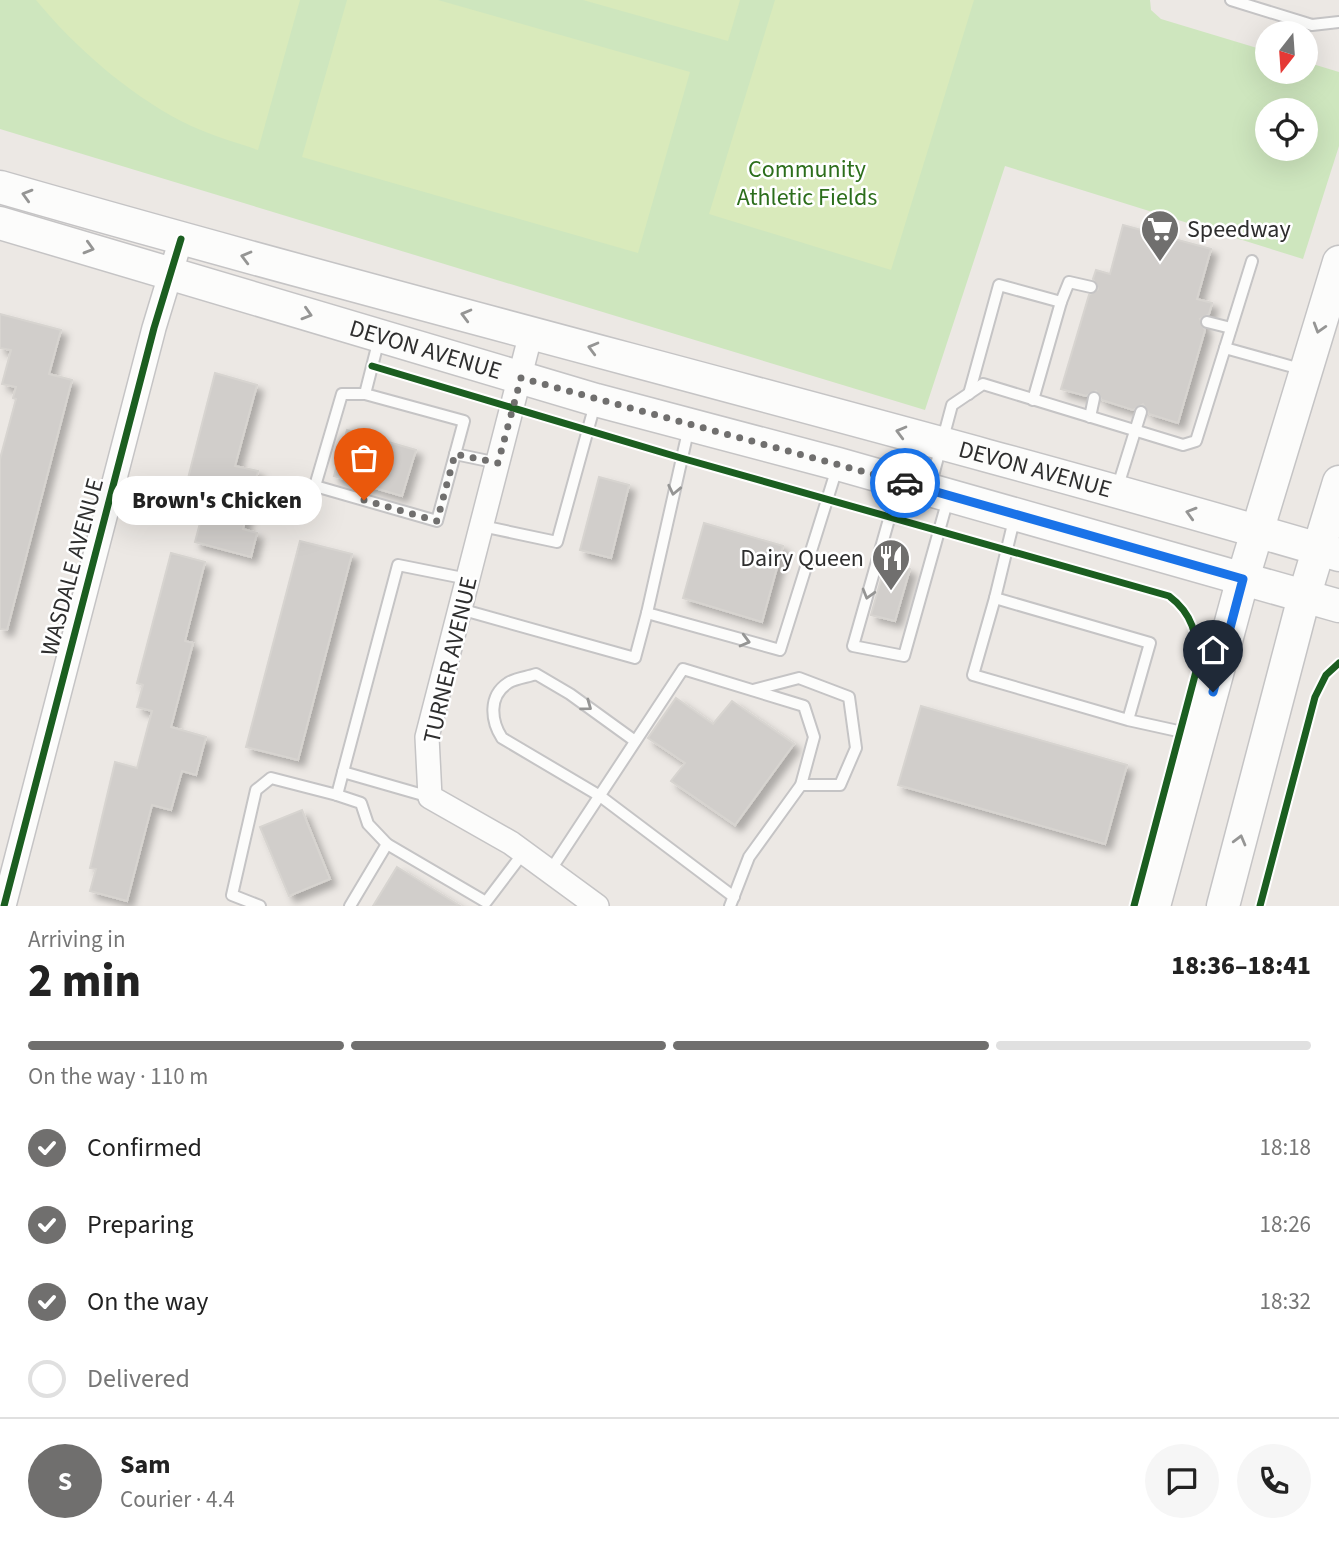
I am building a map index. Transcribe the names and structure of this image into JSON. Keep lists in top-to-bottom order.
{
  "streets": {
    "main road": ["DEVON AVENUE"],
    "street": ["WASDALE AVENUE", "TURNER AVENUE"]
  },
  "crossings": [
    ["DEVON AVENUE", "WASDALE AVENUE"],
    ["DEVON AVENUE", "TURNER AVENUE"]
  ],
  "parks": ["Community Athletic Fields"],
  "places": {
    "supermarket": ["Speedway"],
    "other": ["Brown's Chicken"],
    "restaurant": ["Dairy Queen"]
  },
  "north": "bottom",
  "page": {
    "bubble": "Brown's Chicken",
    "heading": ["2 min", "Arriving in", "18:36–18:41"],
    "panel": ["Sam", "Courier · 4.4"],
    "bar": "On the way · 110 m",
    "list": [
      ["Confirmed", "18:18"],
      ["Preparing", "18:26"],
      ["On the way", "18:32"],
      "Delivered"
    ],
    "round": "S"
  }
}
